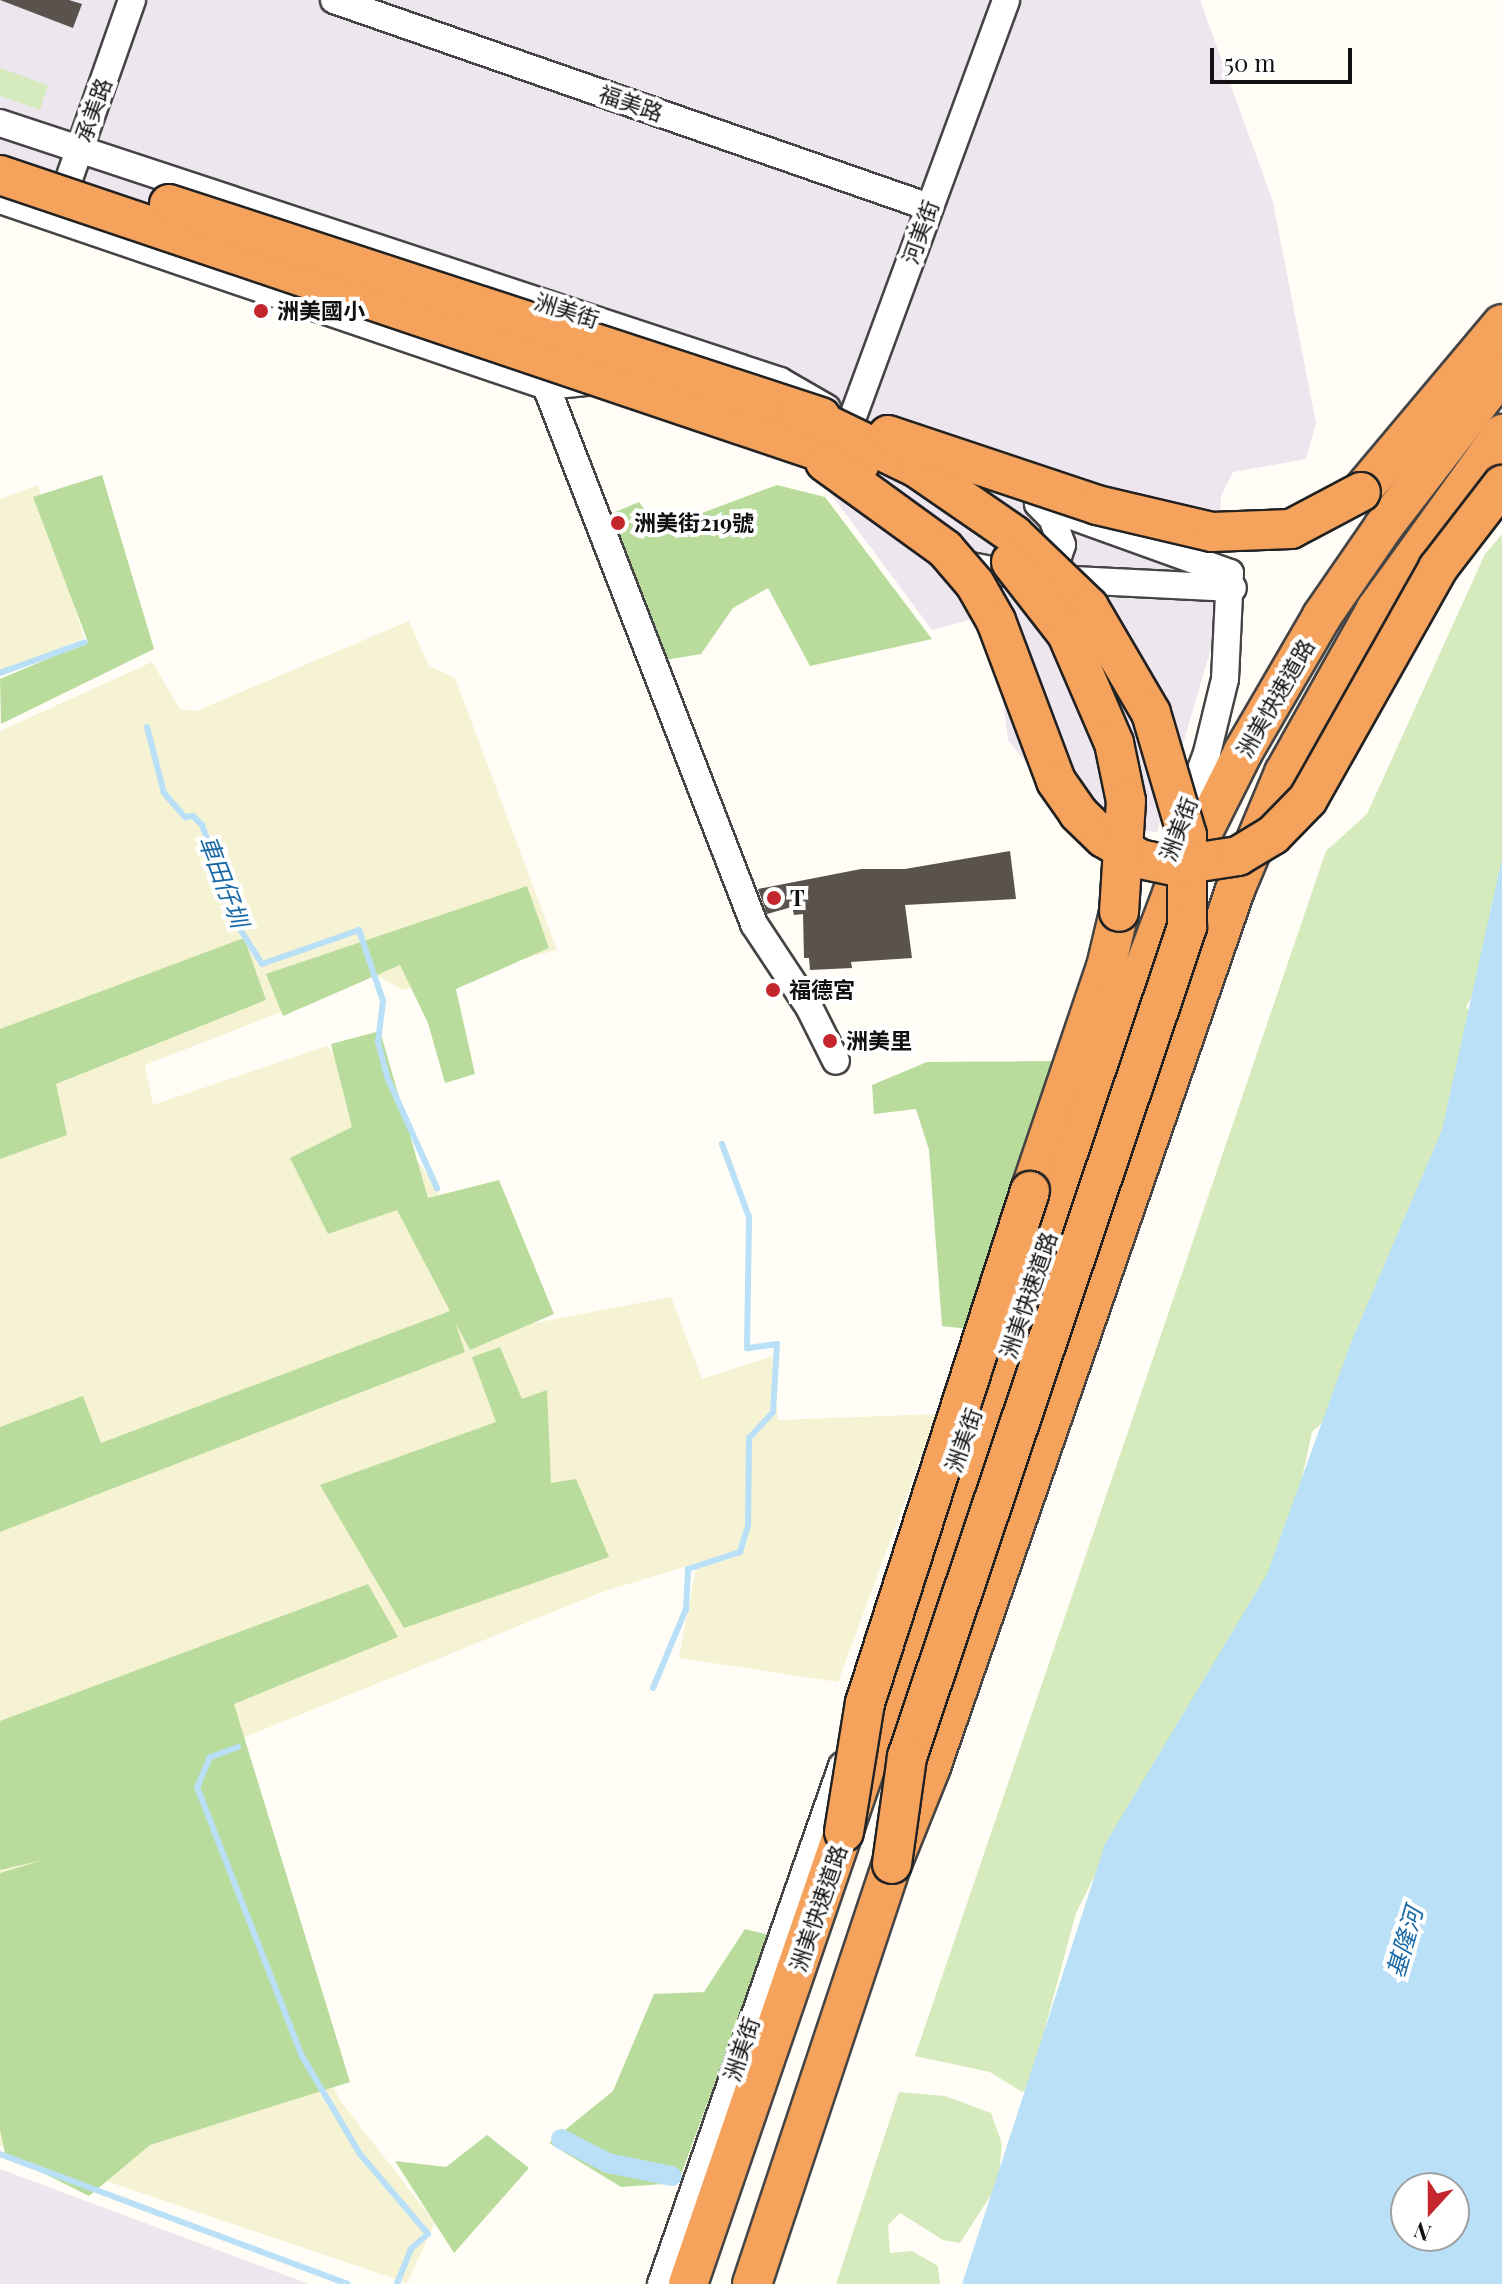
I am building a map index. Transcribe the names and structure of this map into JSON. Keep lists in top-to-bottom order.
{
  "streets": {
    "highway": ["洲美快速道路"],
    "street": [
      "福美路",
      "承美路",
      "河美街",
      "洲美街"
    ]
  },
  "crossings": [
    ["福美路", "河美街"],
    ["承美路", "洲美街"],
    ["河美街", "洲美街"]
  ],
  "water": ["車田仔圳", "基隆河"],
  "places": [
    "洲美國小",
    "洲美街219號",
    "T",
    "福德宮",
    "洲美里"
  ],
  "scale_bar": "50 m",
  "north": "bottom"
}
